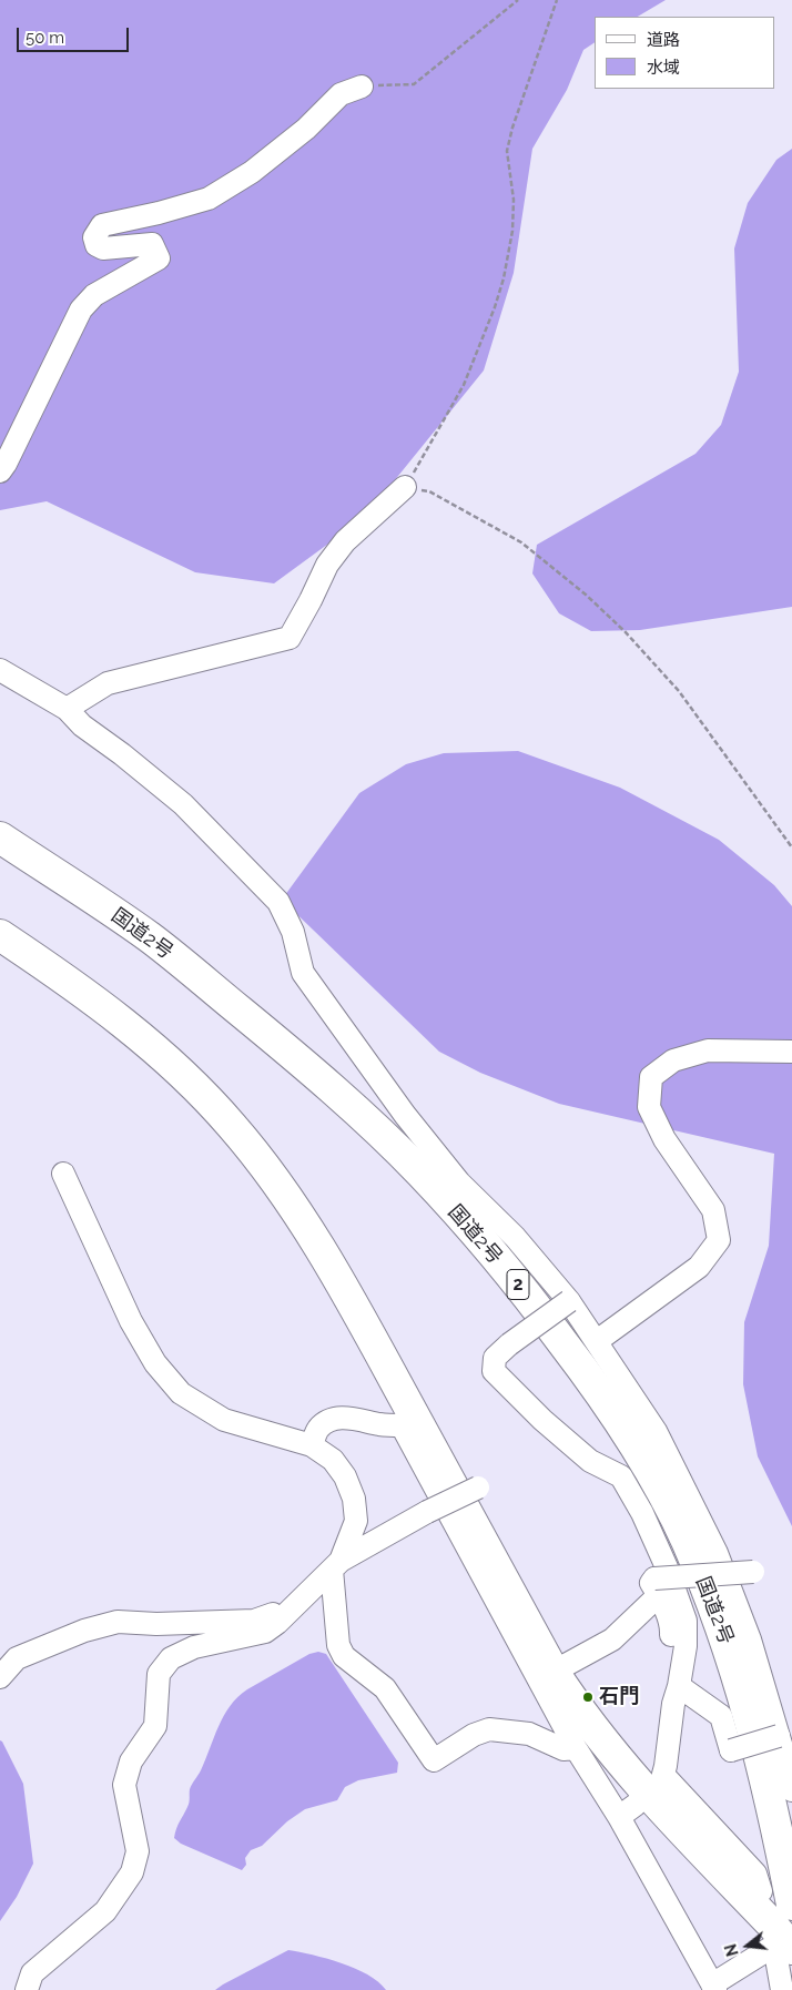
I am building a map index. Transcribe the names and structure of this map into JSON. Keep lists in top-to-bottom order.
{
  "streets": {
    "highway": ["国道2号", "2"]
  },
  "places": ["石門"],
  "legend": ["道路", "水域"],
  "scale_bar": "50 m",
  "north": "left"
}
